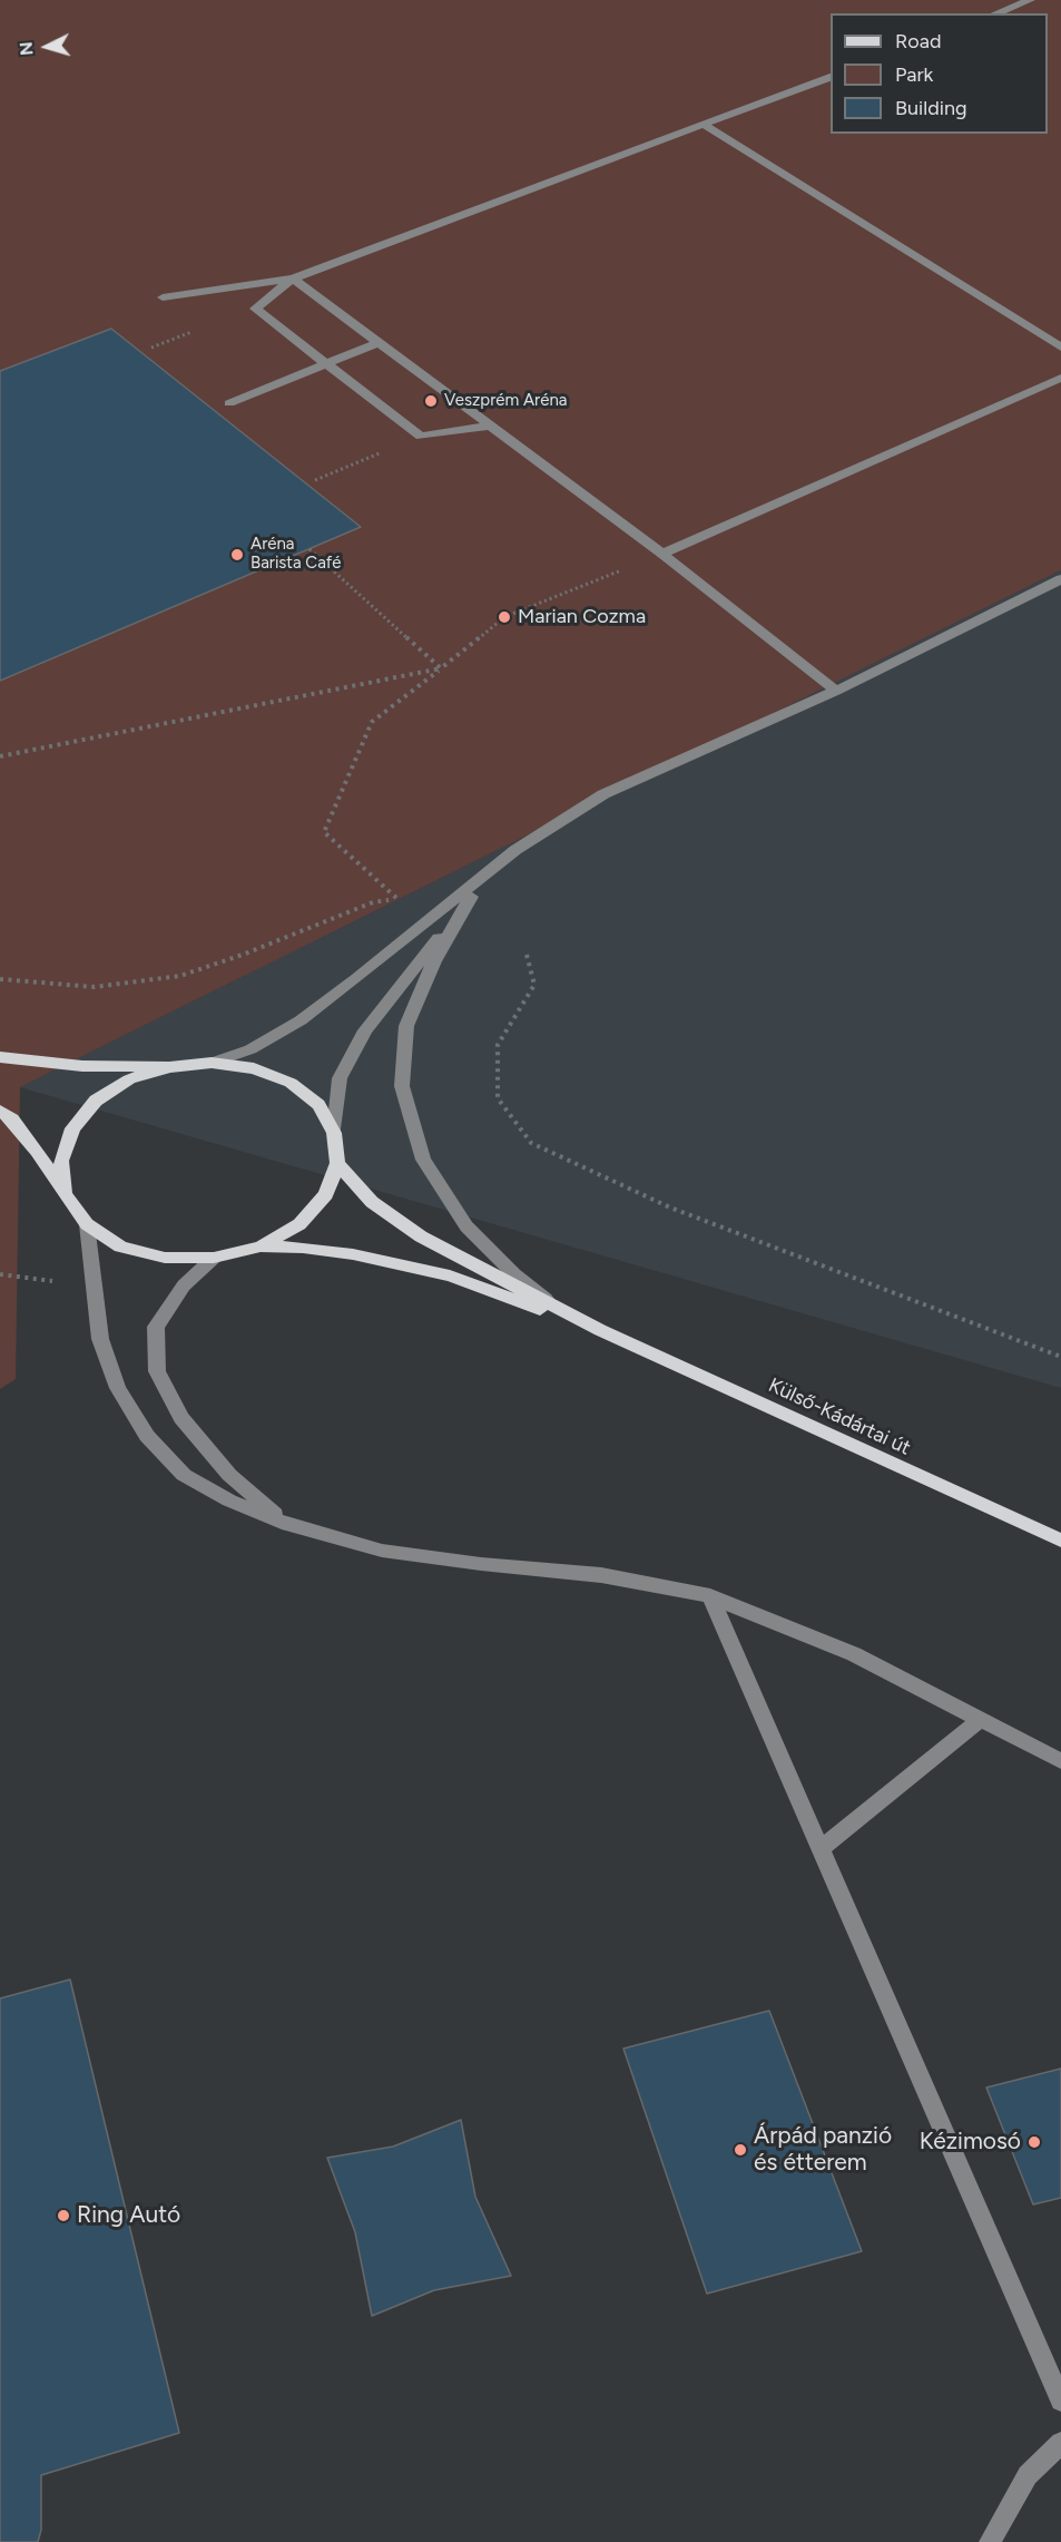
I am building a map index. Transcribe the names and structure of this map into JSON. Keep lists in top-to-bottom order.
{
  "streets": {
    "main road": ["Külső-Kádártai út"]
  },
  "places": [
    "Veszprém Aréna",
    "Aréna Barista Café",
    "Marian Cozma",
    "Kézimosó",
    "Árpád panzió és étterem",
    "Ring Autó"
  ],
  "legend": ["Road", "Park", "Building"],
  "north": "left"
}
